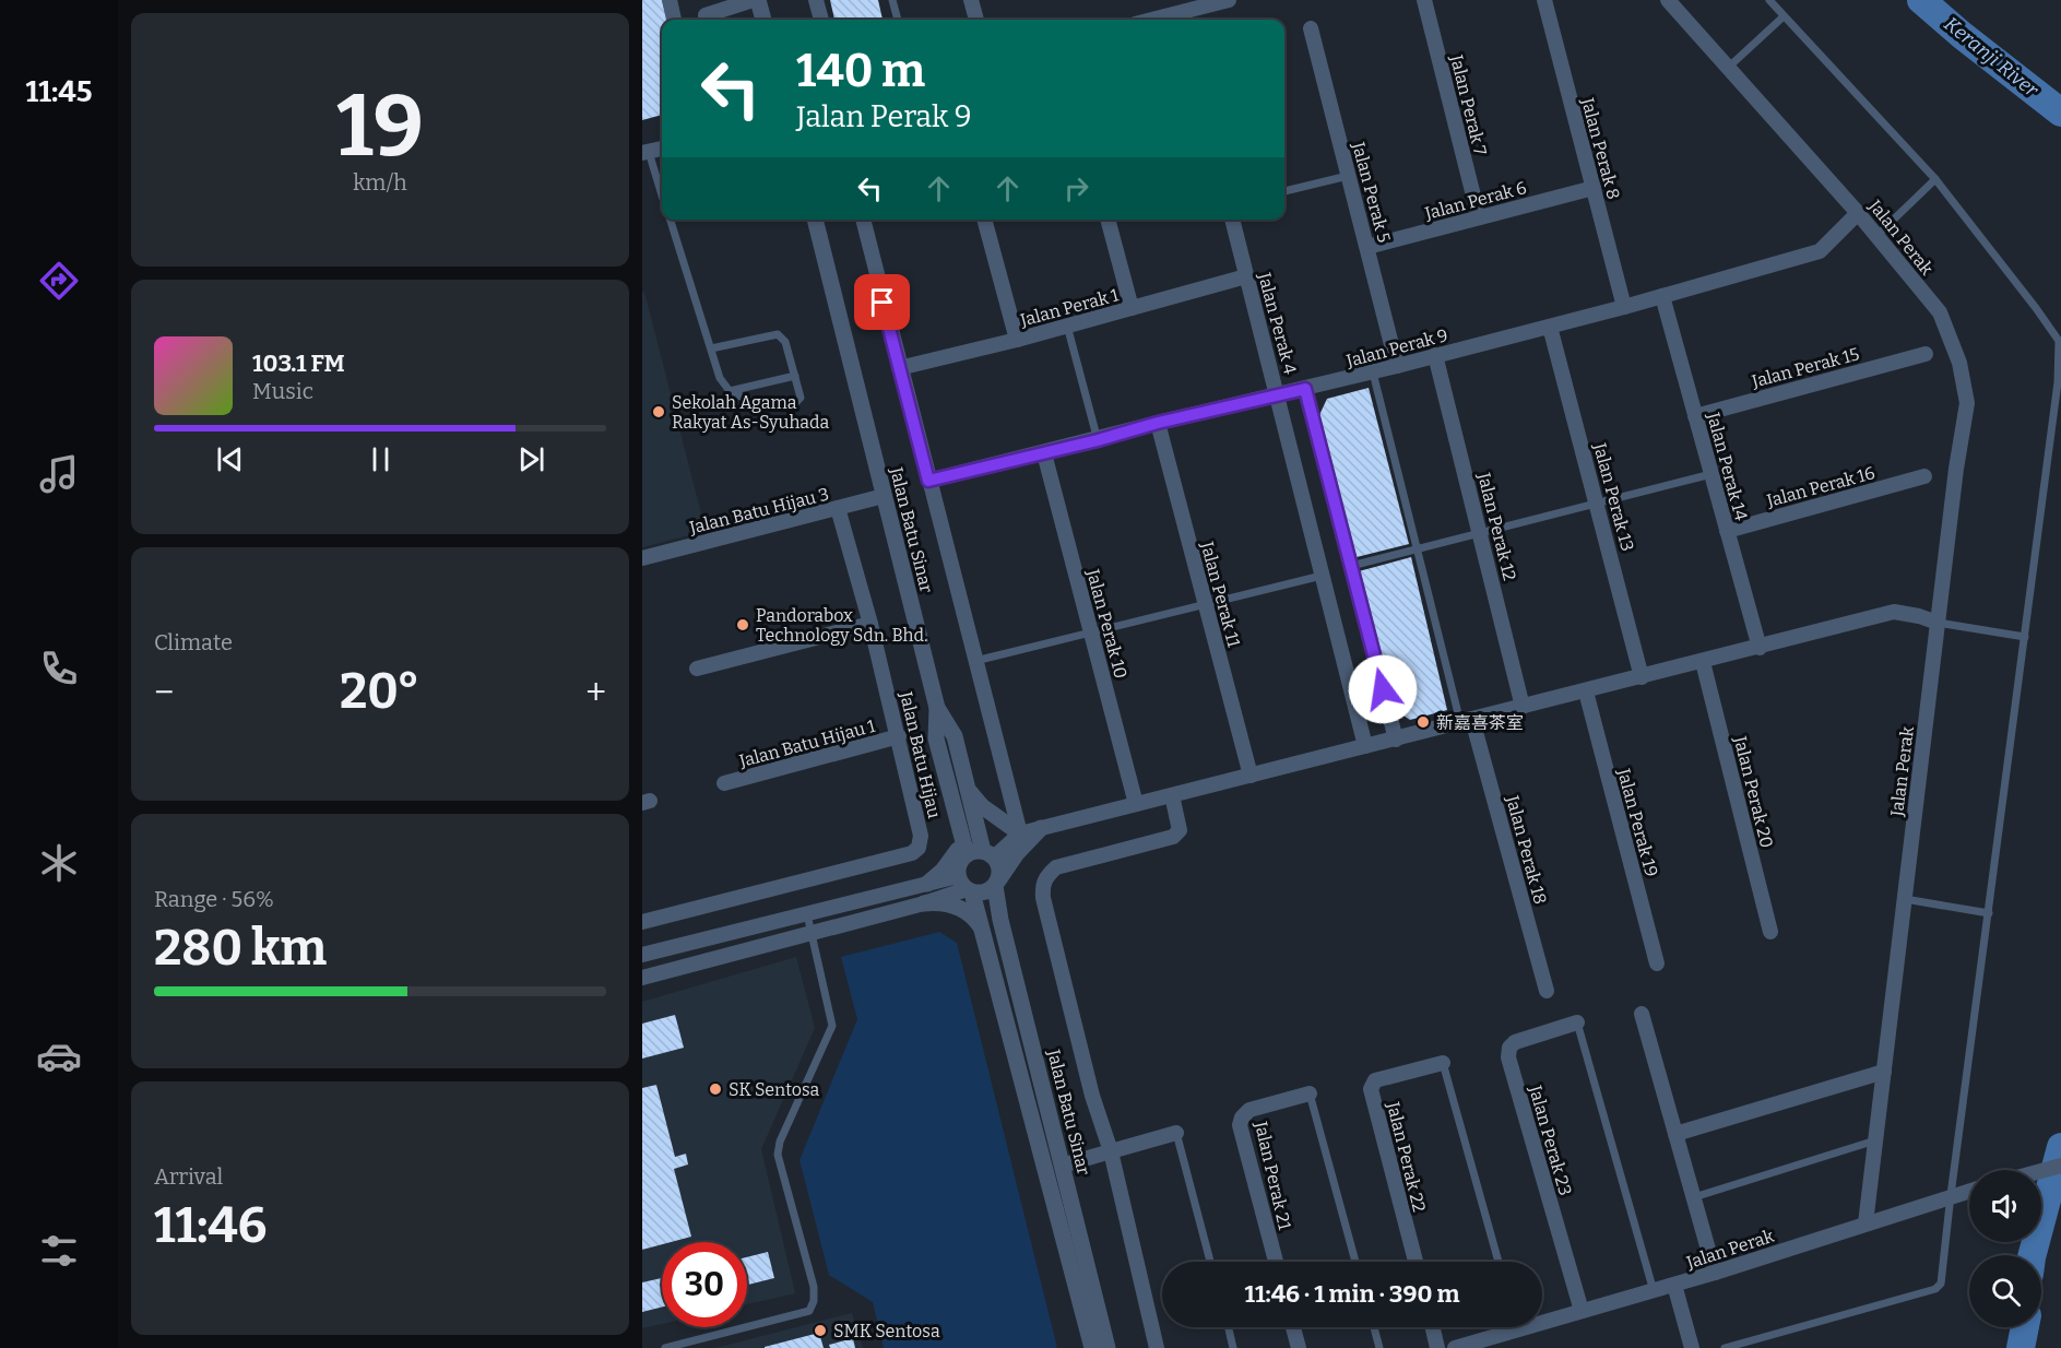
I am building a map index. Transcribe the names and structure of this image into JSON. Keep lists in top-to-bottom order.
{
  "streets": {
    "street": [
      "Jalan Perak 7",
      "Jalan Perak 8",
      "Jalan Perak 5",
      "Jalan Perak 6",
      "Jalan Perak",
      "Jalan Perak 1",
      "Jalan Perak 4",
      "Jalan Perak 9",
      "Jalan Perak 15",
      "Jalan Perak 14",
      "Jalan Perak 16",
      "Jalan Perak 13",
      "Jalan Batu Hijau 3",
      "Jalan Perak 12",
      "Jalan Batu Sinar",
      "Jalan Perak 11",
      "Jalan Perak 10",
      "Jalan Batu Hijau 1",
      "Jalan Batu Hijau",
      "Jalan Perak 20",
      "Jalan Perak 19",
      "Jalan Perak 18",
      "Jalan Perak 23",
      "Jalan Perak 22",
      "Jalan Perak 21"
    ]
  },
  "crossings": [
    ["Jalan Perak 7", "Jalan Perak 6"],
    ["Jalan Perak 8", "Jalan Perak 6"],
    ["Jalan Perak 8", "Jalan Perak 9"],
    ["Jalan Perak 5", "Jalan Perak 6"],
    ["Jalan Perak 5", "Jalan Perak 9"],
    ["Jalan Perak", "Jalan Perak 9"],
    ["Jalan Perak", "Jalan Perak 23"],
    ["Jalan Perak 1", "Jalan Perak 4"],
    ["Jalan Perak 1", "Jalan Batu Sinar"],
    ["Jalan Perak 4", "Jalan Perak 9"],
    ["Jalan Perak 9", "Jalan Perak 14"],
    ["Jalan Perak 9", "Jalan Perak 13"],
    ["Jalan Perak 9", "Jalan Perak 12"],
    ["Jalan Perak 9", "Jalan Batu Sinar"],
    ["Jalan Perak 9", "Jalan Perak 11"],
    ["Jalan Perak 9", "Jalan Perak 10"],
    ["Jalan Perak 15", "Jalan Perak 14"],
    ["Jalan Perak 14", "Jalan Perak 16"],
    ["Jalan Batu Hijau 3", "Jalan Batu Sinar"],
    ["Jalan Batu Hijau 3", "Jalan Batu Hijau"],
    ["Jalan Batu Hijau 1", "Jalan Batu Hijau"]
  ],
  "water": ["Keranji River"],
  "places": [
    "Sekolah Agama Rakyat As-Syuhada",
    "Pandorabox Technology Sdn. Bhd.",
    "新嘉喜茶室",
    "SK Sentosa",
    "SMK Sentosa"
  ],
  "page": {
    "tabs": "11:45",
    "tile": [
      ["19", "km/h"],
      "Climate",
      ["Range · 56%", "280 km"],
      ["Arrival", "11:46"]
    ],
    "turn": ["140 m", "Jalan Perak 9"],
    "song": ["103.1 FM", "Music"],
    "heat": ["−", "20°", "+"],
    "limit": "30",
    "trip": "11:46 · 1 min · 390 m"
  }
}
